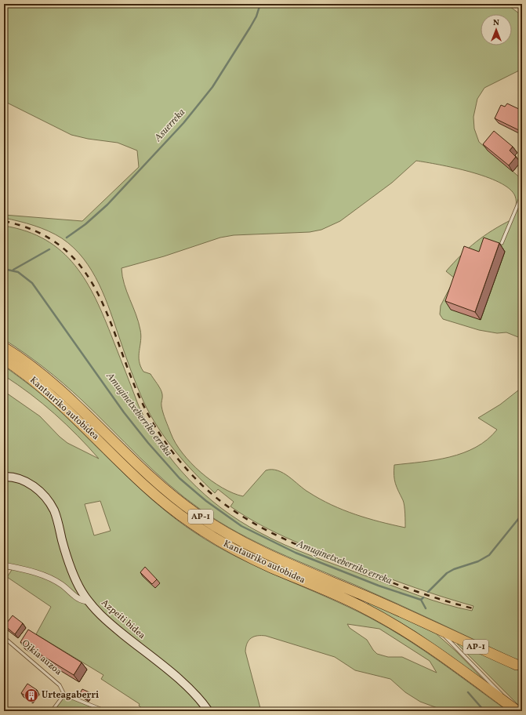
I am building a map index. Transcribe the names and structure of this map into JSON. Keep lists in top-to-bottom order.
{
  "streets": {
    "highway": ["Kantauriko autobidea", "AP-1"],
    "main road": ["Azpeiti bidea"],
    "lane": ["Oikia auzoa"]
  },
  "water": ["Asuerreka", "Amuginetxeberriko erreka"],
  "places": {
    "building": ["Urteagaberri"]
  },
  "north": "top"
}
